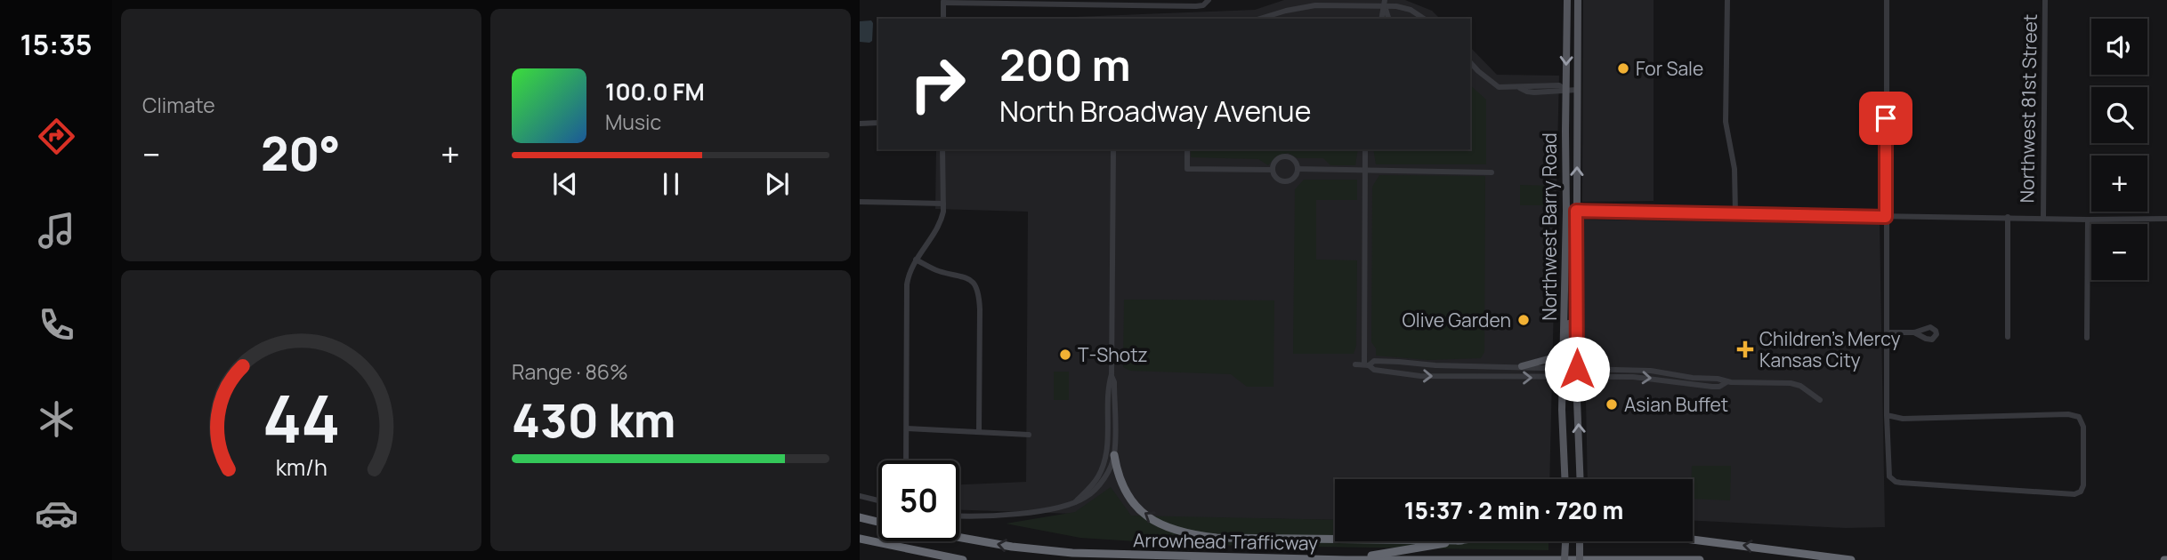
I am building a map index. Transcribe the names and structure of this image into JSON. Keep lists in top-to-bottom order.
{
  "streets": {
    "highway": ["Arrowhead Trafficway"],
    "main road": ["Northwest Barry Road"],
    "street": ["Northwest 81st Street"]
  },
  "one_way": ["Arrowhead Trafficway"],
  "places": {
    "other": [
      "For Sale",
      "Olive Garden",
      "T-Shotz",
      "Asian Buffet"
    ],
    "health": ["Children's Mercy Kansas City"]
  },
  "page": {
    "tabs": "15:35",
    "tile": [
      "Climate",
      ["Range · 86%", "430 km"]
    ],
    "map_buttons": ["+", "−"],
    "turn": ["200 m", "North Broadway Avenue"],
    "song": ["100.0 FM", "Music"],
    "heat": ["−", "20°", "+"],
    "limit": "50",
    "trip": "15:37 · 2 min · 720 m",
    "gauge": ["44", "km/h"]
  }
}
